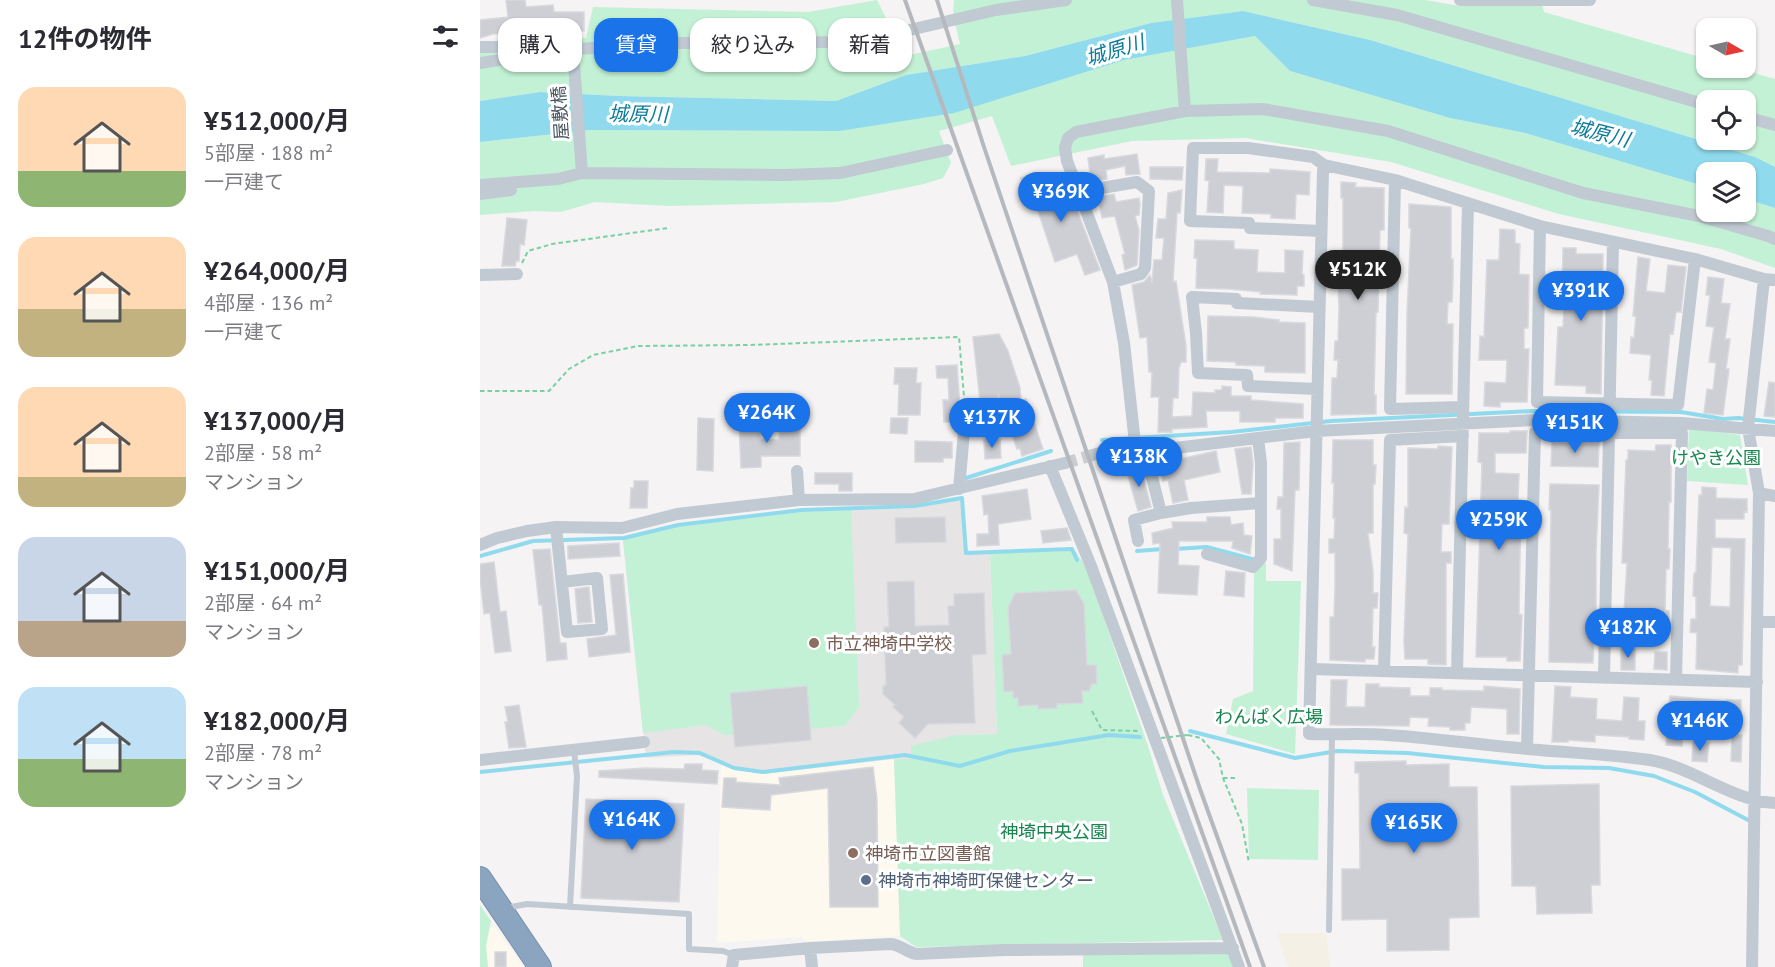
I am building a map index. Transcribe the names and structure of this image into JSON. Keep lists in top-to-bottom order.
{
  "streets": {
    "street": ["屋敷橋"]
  },
  "water": ["城原川"],
  "parks": ["けやき公園", "わんぱく広場", "神埼中央公園"],
  "places": ["市立神埼中学校", "神埼市立図書館", "神埼市神埼町保健センター"],
  "north": "right",
  "page": {
    "heading": "12件の物件",
    "chip": [
      "購入",
      "賃貸",
      "絞り込み",
      "新着"
    ],
    "list": [
      {
        "name": "¥512,000/月",
        "note": "5部屋 · 188 m² · 一戸建て"
      },
      {
        "name": "¥264,000/月",
        "note": "4部屋 · 136 m² · 一戸建て"
      },
      {
        "name": "¥137,000/月",
        "note": "2部屋 · 58 m² · マンション"
      },
      {
        "name": "¥151,000/月",
        "note": "2部屋 · 64 m² · マンション"
      },
      {
        "name": "¥182,000/月",
        "note": "2部屋 · 78 m² · マンション"
      }
    ],
    "price": [
      "¥369K",
      "¥512K",
      "¥391K",
      "¥264K",
      "¥137K",
      "¥151K",
      "¥138K",
      "¥259K",
      "¥182K",
      "¥146K",
      "¥164K",
      "¥165K"
    ]
  }
}
